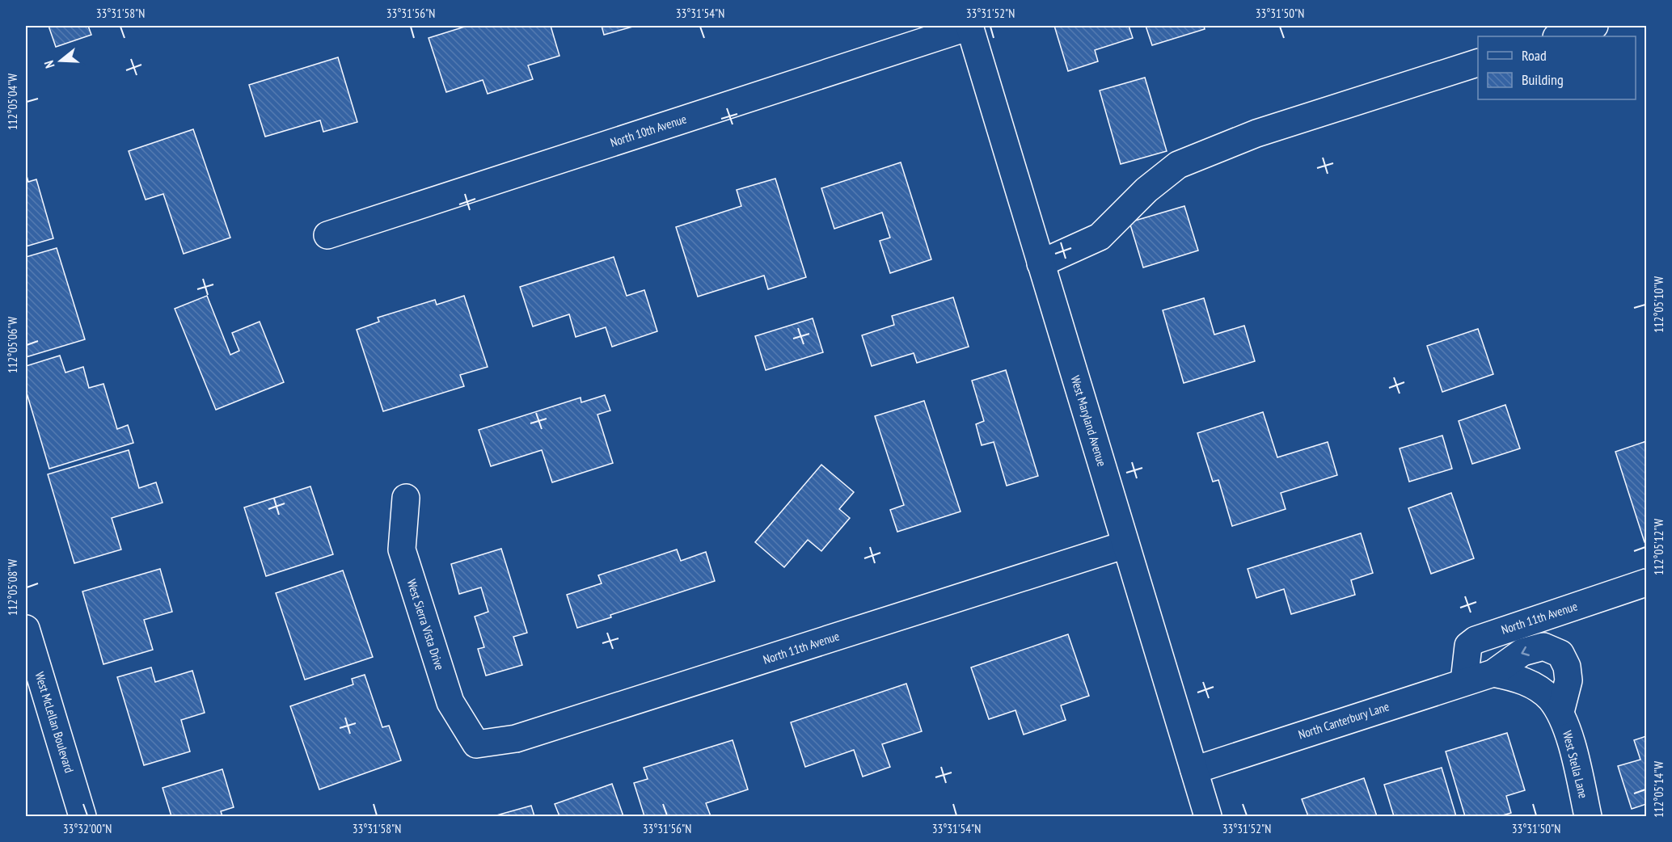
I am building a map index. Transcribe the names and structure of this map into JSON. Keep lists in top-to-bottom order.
{
  "streets": {
    "street": [
      "North 10th Avenue",
      "West Maryland Avenue",
      "North 11th Avenue",
      "West Sierra Vista Drive",
      "North Canterbury Lane",
      "West McLellan Boulevard",
      "West Stella Lane"
    ]
  },
  "crossings": [
    ["North 10th Avenue", "West Maryland Avenue"],
    ["West Maryland Avenue", "North 11th Avenue"],
    ["West Maryland Avenue", "North Canterbury Lane"],
    ["North 11th Avenue", "West Sierra Vista Drive"],
    ["North 11th Avenue", "North Canterbury Lane"],
    ["North Canterbury Lane", "West Stella Lane"]
  ],
  "legend": ["Road", "Building"],
  "north": "left",
  "coordinates": [
    "33°31'58\"N",
    "33°31'56\"N",
    "33°31'54\"N",
    "33°31'52\"N",
    "33°31'50\"N",
    "112°05'04\"W",
    "112°05'10\"W",
    "112°05'06\"W",
    "112°05'12\"W",
    "112°05'08\"W",
    "112°05'14\"W",
    "33°32'00\"N"
  ]
}
